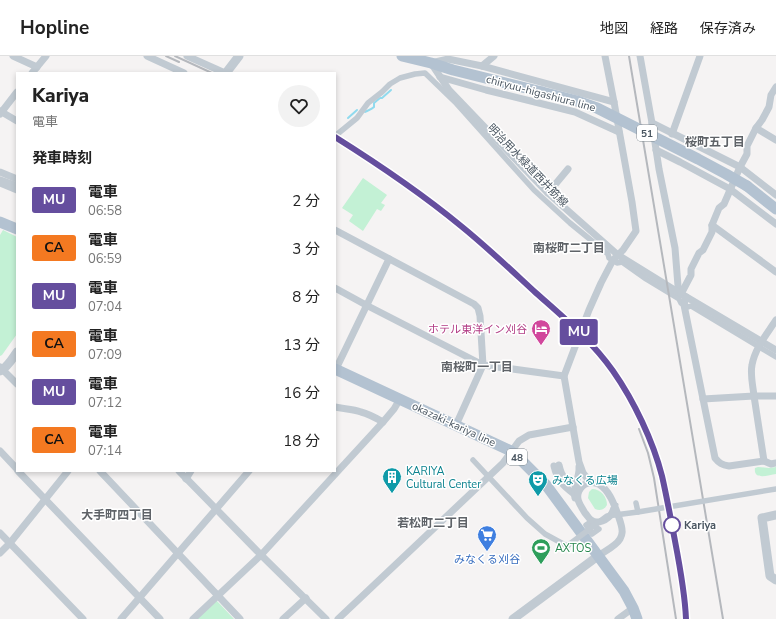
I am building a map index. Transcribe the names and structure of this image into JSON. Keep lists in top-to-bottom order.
{
  "streets": {
    "main road": [
      "chiryuu-higashiura line",
      "51",
      "okazaki-kariya line",
      "48"
    ],
    "street": ["明治用水緑道西井筋線"]
  },
  "districts": [
    "桜町五丁目",
    "南桜町二丁目",
    "南桜町一丁目",
    "大手町四丁目",
    "若松町二丁目"
  ],
  "places": {
    "hotel": ["ホテル東洋イン刈谷"],
    "building": ["KARIYA Cultural Center"],
    "theatre": ["みなくる広場"],
    "other": ["Kariya"],
    "supermarket": ["みなくる刈谷"],
    "sports": ["AXTOS"]
  },
  "page": {
    "header": "Hopline",
    "nav": ["地図", "経路", "保存済み"],
    "on_map": "MU",
    "heading": [
      ["Kariya", "電車"],
      "発車時刻"
    ],
    "list": [
      {
        "mark": "MU",
        "name": "電車",
        "note": "06:58",
        "value": "2 分"
      },
      {
        "mark": "CA",
        "name": "電車",
        "note": "06:59",
        "value": "3 分"
      },
      {
        "mark": "MU",
        "name": "電車",
        "note": "07:04",
        "value": "8 分"
      },
      {
        "mark": "CA",
        "name": "電車",
        "note": "07:09",
        "value": "13 分"
      },
      {
        "mark": "MU",
        "name": "電車",
        "note": "07:12",
        "value": "16 分"
      },
      {
        "mark": "CA",
        "name": "電車",
        "note": "07:14",
        "value": "18 分"
      }
    ]
  }
}
